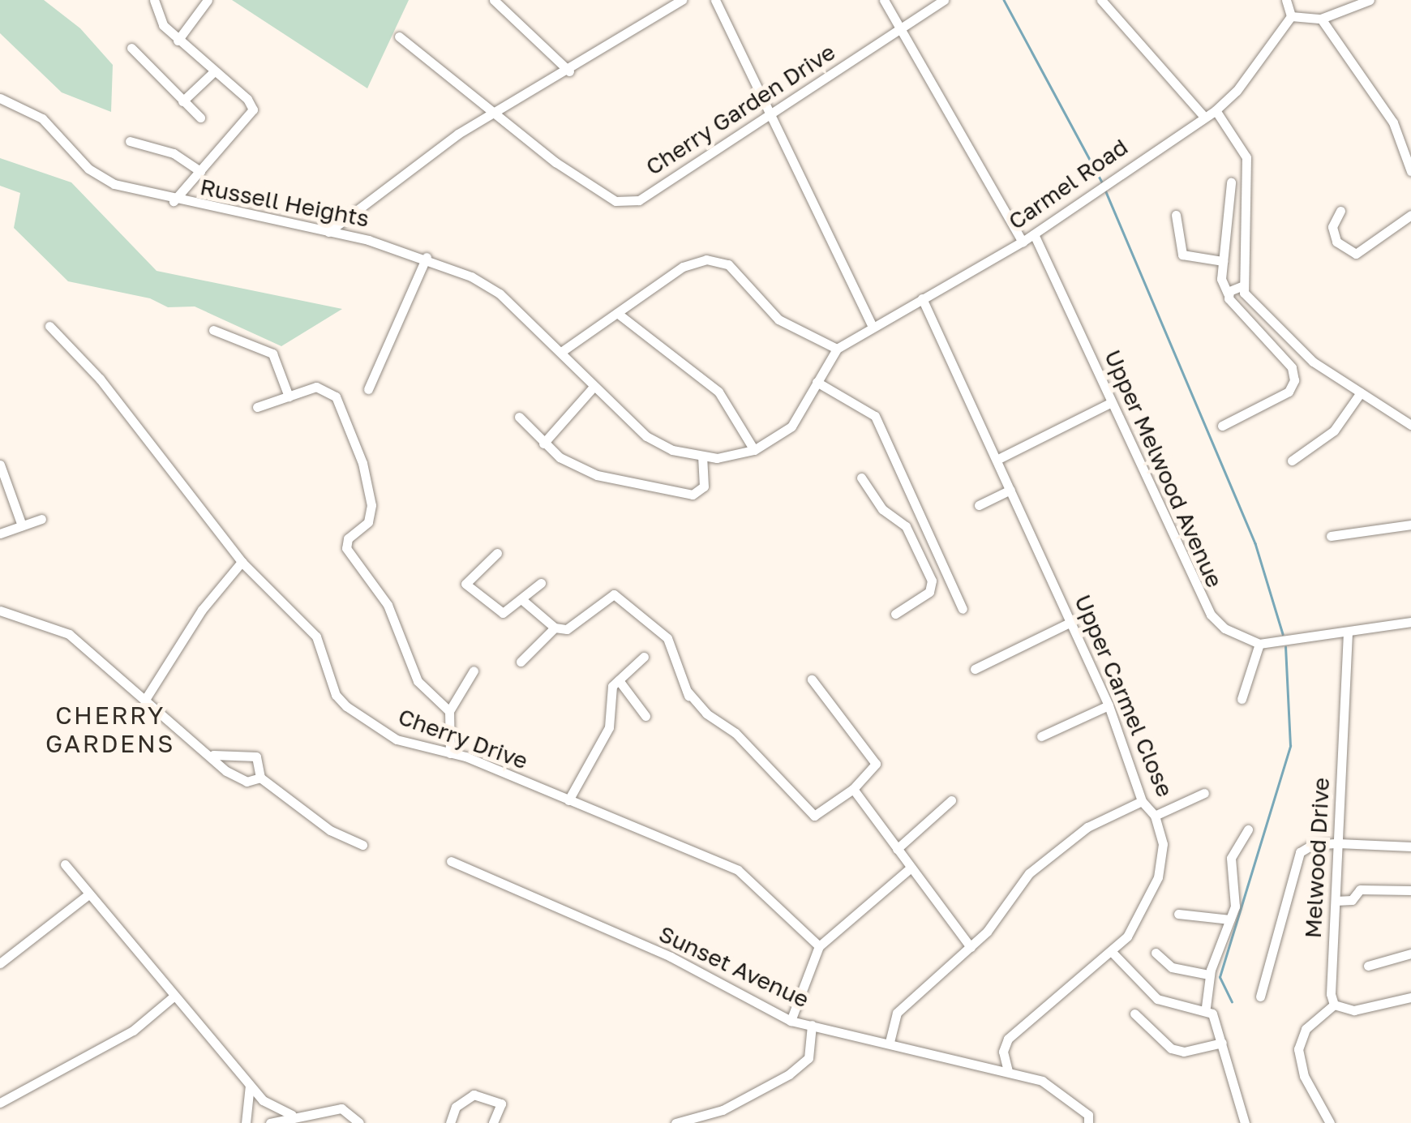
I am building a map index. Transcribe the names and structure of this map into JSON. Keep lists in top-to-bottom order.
{
  "streets": {
    "street": [
      "Cherry Garden Drive",
      "Carmel Road",
      "Russell Heights",
      "Upper Melwood Avenue",
      "Upper Carmel Close",
      "Cherry Drive",
      "Melwood Drive",
      "Sunset Avenue"
    ]
  },
  "crossings": [
    ["Carmel Road", "Upper Melwood Avenue"],
    ["Carmel Road", "Upper Carmel Close"],
    ["Upper Carmel Close", "Sunset Avenue"]
  ],
  "districts": ["CHERRY GARDENS"]
}
